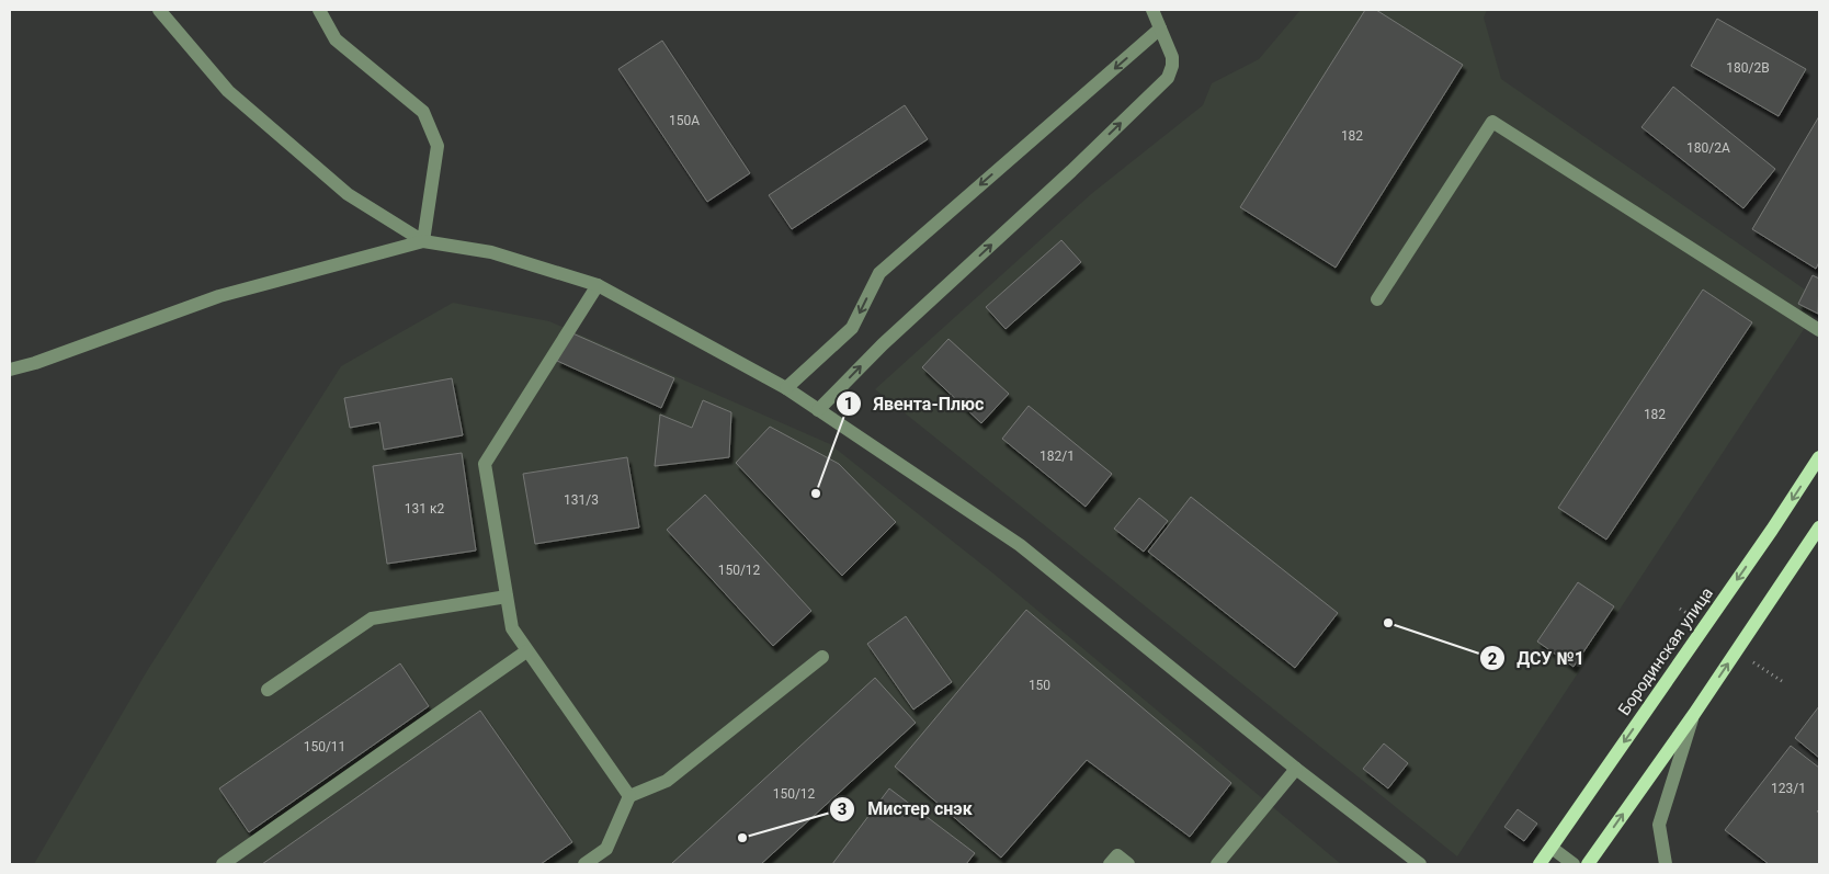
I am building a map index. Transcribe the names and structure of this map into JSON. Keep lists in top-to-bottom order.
{
  "streets": {
    "main road": ["Бородинская улица"]
  },
  "places": ["Явента-Плюс", "ДСУ №1", "Мистер снэк"],
  "house_numbers": [
    "180/2В",
    "150А",
    "182",
    "180/2А",
    "182",
    "182/1",
    "131/3",
    "131 к2",
    "150/12",
    "150",
    "150/11",
    "123/1",
    "150/12"
  ]
}
